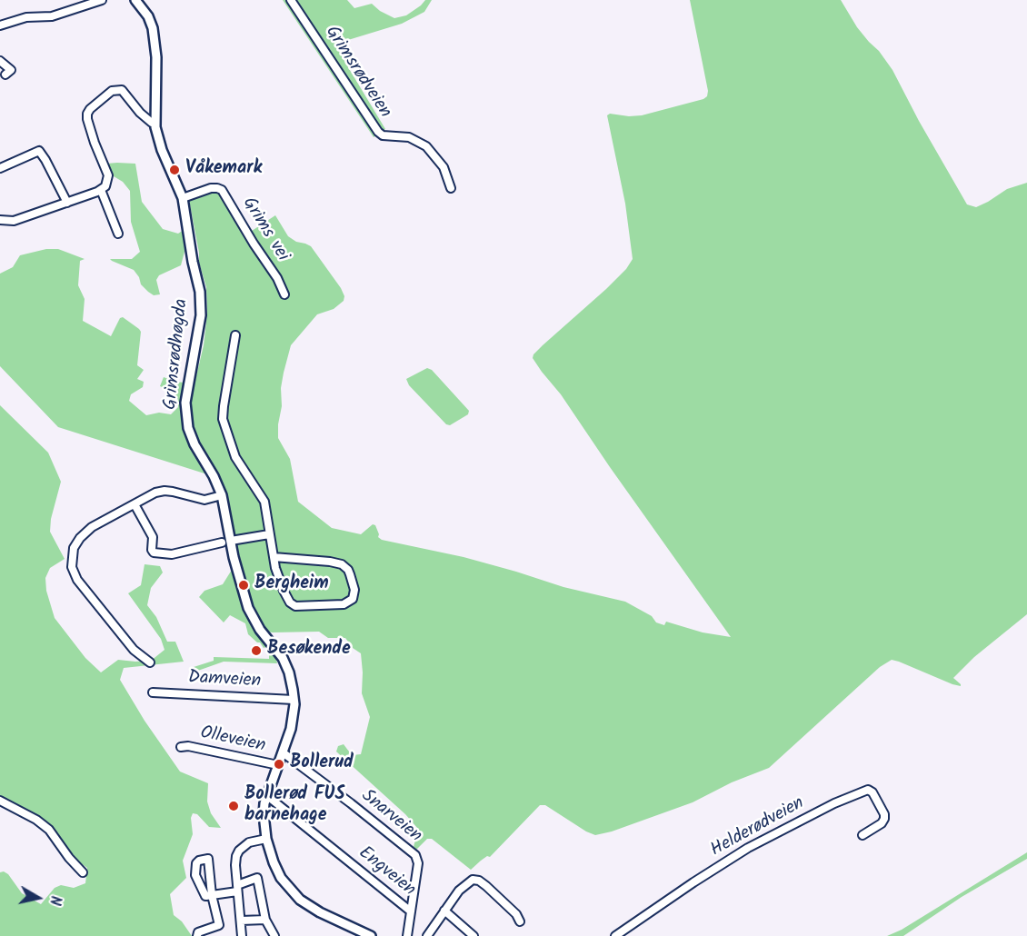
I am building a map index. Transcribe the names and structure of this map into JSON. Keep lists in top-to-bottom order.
{
  "streets": {
    "main road": ["Grimsrødhøgda"],
    "street": [
      "Grimsrødveien",
      "Grims vei",
      "Damveien",
      "Olleveien",
      "Snarveien",
      "Helderødveien",
      "Engveien"
    ]
  },
  "crossings": [
    ["Grims vei", "Grimsrødhøgda"],
    ["Grimsrødhøgda", "Damveien"],
    ["Grimsrødhøgda", "Olleveien"],
    ["Grimsrødhøgda", "Snarveien"],
    ["Grimsrødhøgda", "Engveien"],
    ["Snarveien", "Engveien"]
  ],
  "places": [
    "Våkemark",
    "Bergheim",
    "Besøkende",
    "Bollerud",
    "Bollerød FUS barnehage"
  ],
  "north": "right"
}
